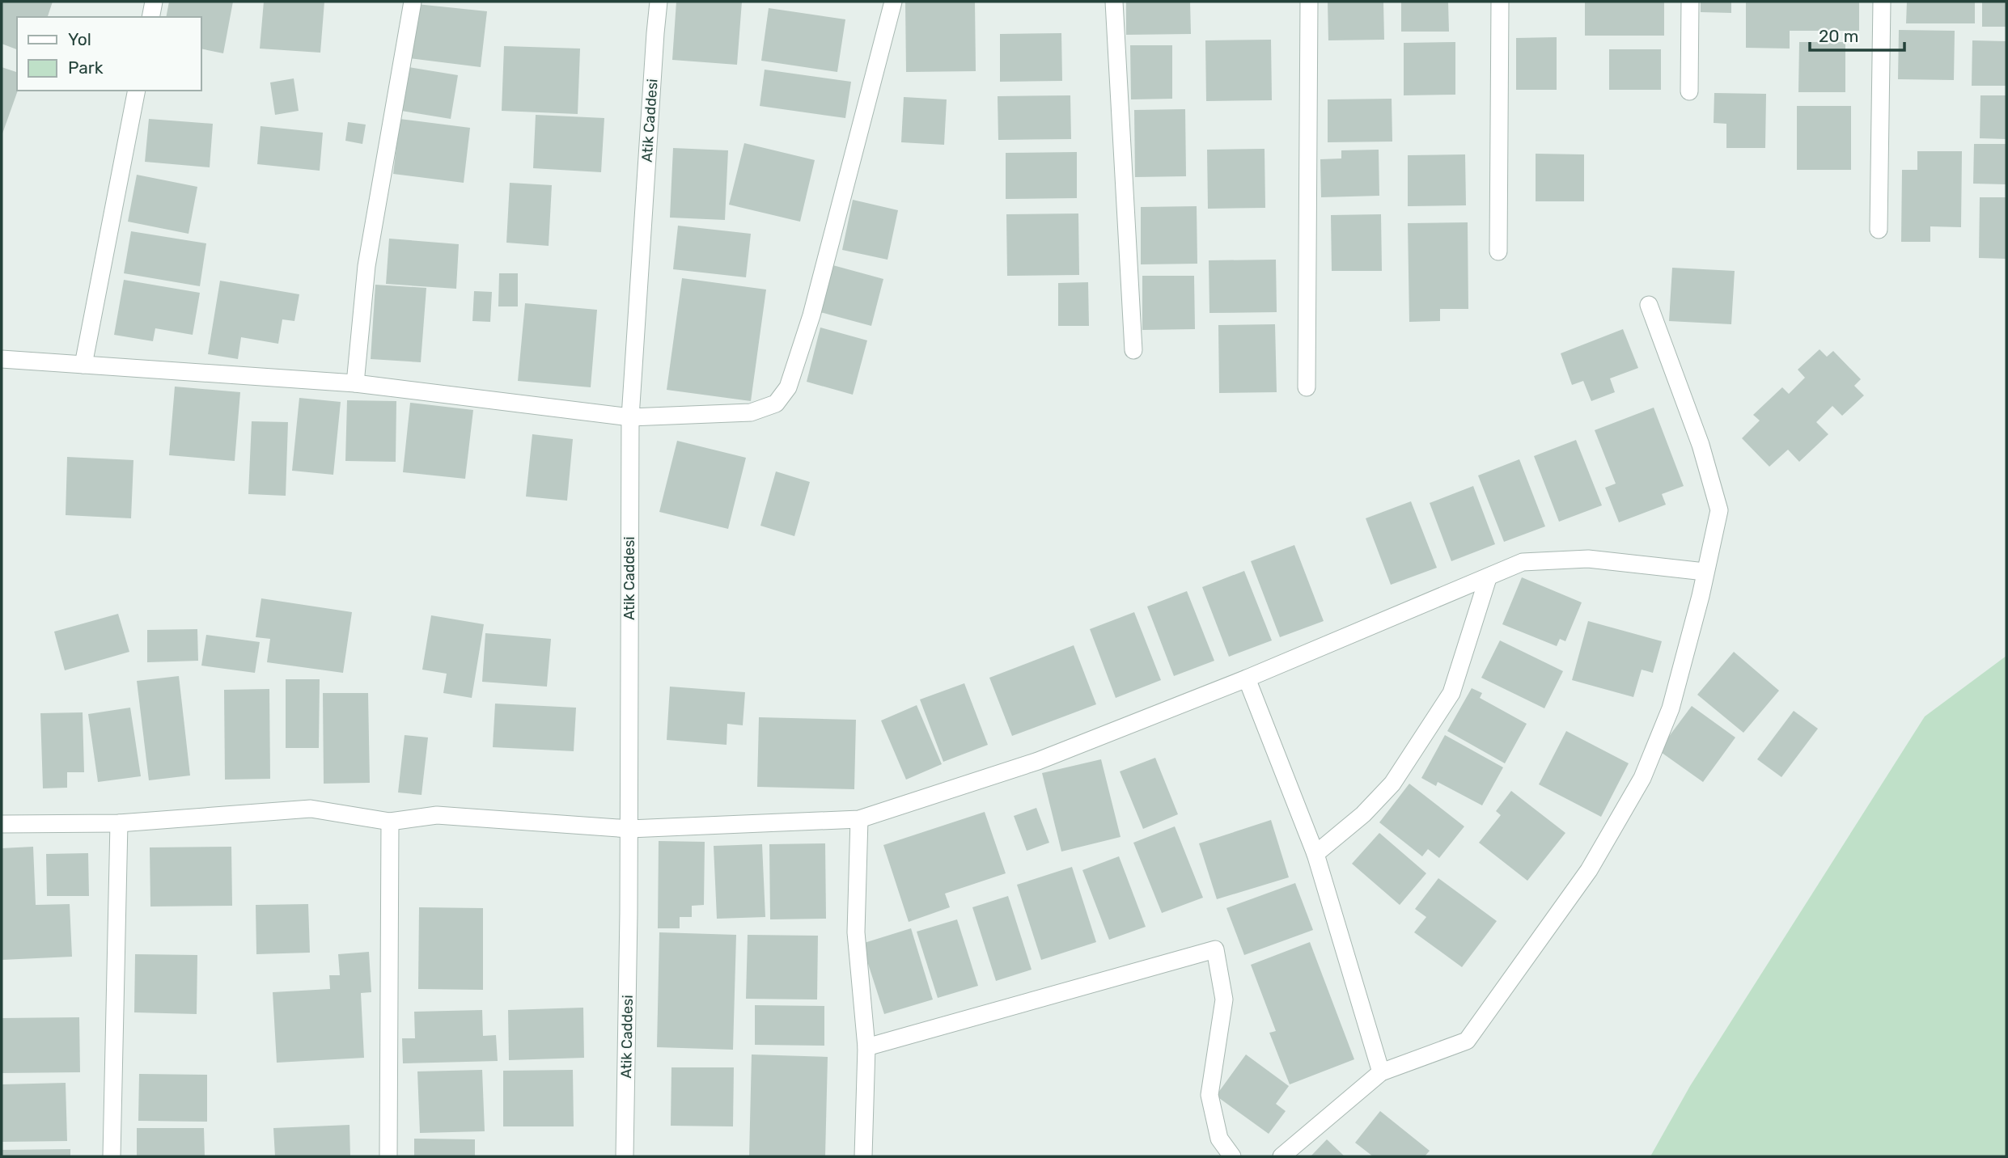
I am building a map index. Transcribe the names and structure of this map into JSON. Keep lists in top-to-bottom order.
{
  "streets": {
    "street": ["Atik Caddesi"]
  },
  "legend": ["Yol", "Park"],
  "scale_bar": "20 m"
}
